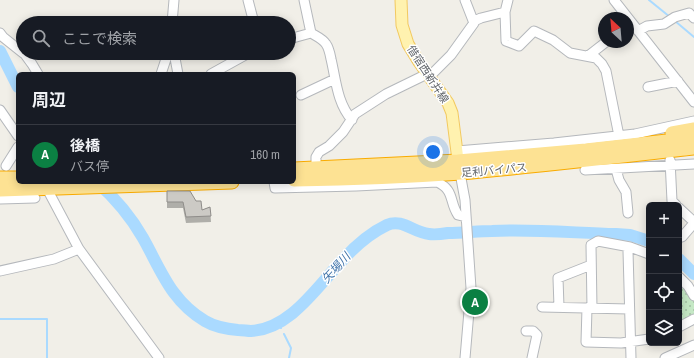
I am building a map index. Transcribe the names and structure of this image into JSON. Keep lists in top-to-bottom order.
{
  "streets": {
    "highway": ["足利バイパス"],
    "main road": ["借宿西新井線"]
  },
  "crossings": [
    ["借宿西新井線", "足利バイパス"]
  ],
  "water": ["矢場川"],
  "north": "top left",
  "page": {
    "search": "ここで検索",
    "heading": "周辺",
    "list": [
      {
        "mark": "A",
        "name": "後橋",
        "note": "バス停",
        "value": "160 m"
      }
    ],
    "map_buttons": ["+", "−"],
    "pins": "A"
  }
}
